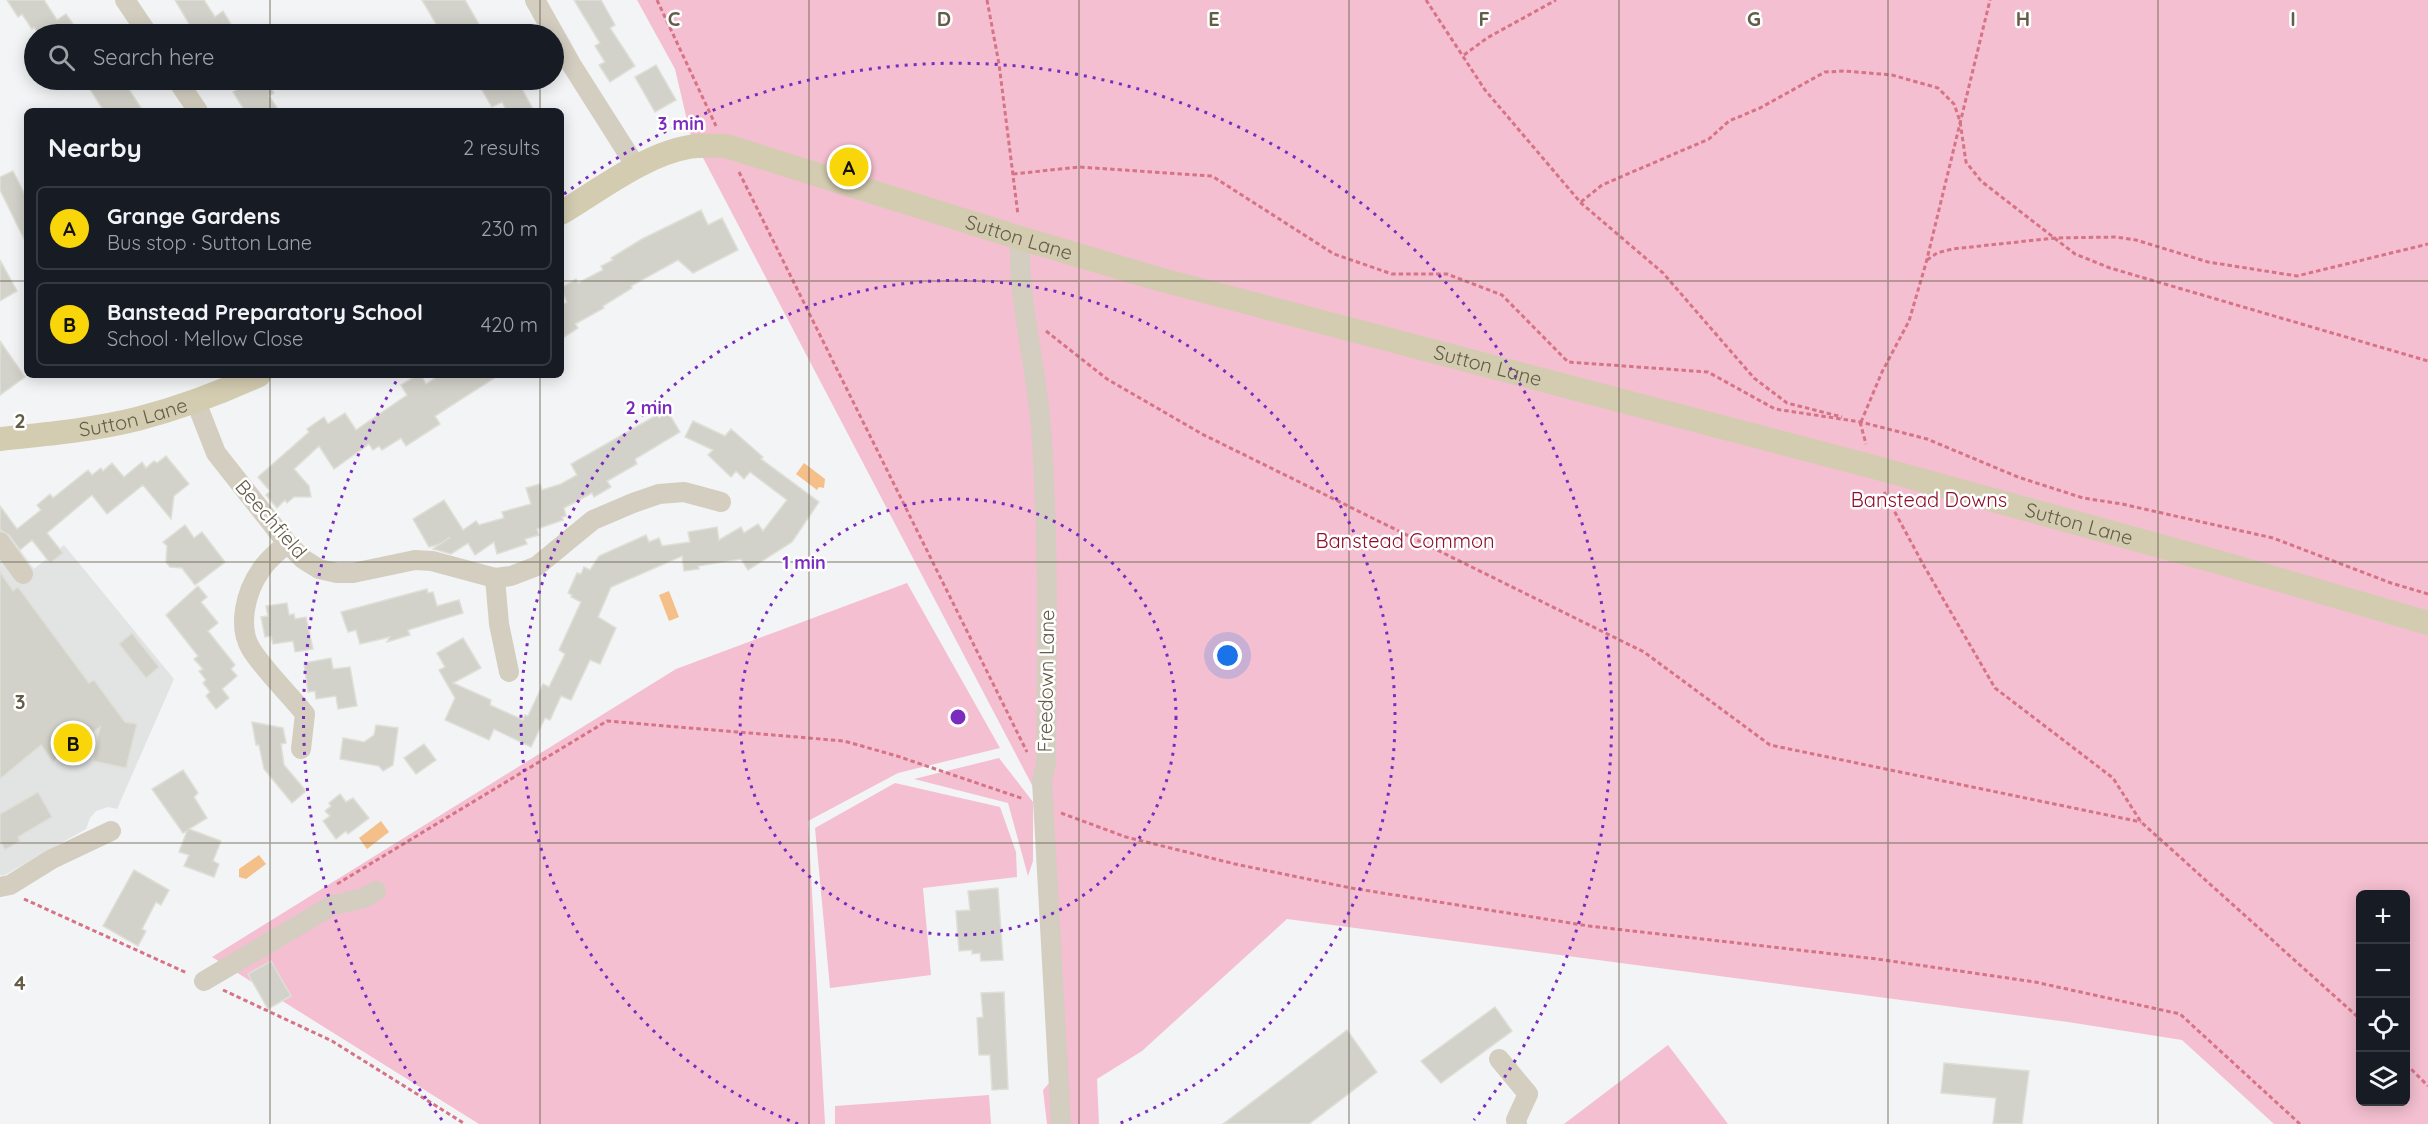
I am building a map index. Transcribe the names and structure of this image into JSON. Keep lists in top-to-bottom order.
{
  "streets": {
    "main road": ["Sutton Lane"],
    "street": ["Beechfield", "Freedown Lane"]
  },
  "crossings": [
    ["Sutton Lane", "Beechfield"],
    ["Sutton Lane", "Freedown Lane"]
  ],
  "parks": ["Banstead Downs", "Banstead Common"],
  "page": {
    "search": "Search here",
    "heading": ["Nearby", "2 results"],
    "pins": ["A", "B"],
    "list": [
      {
        "mark": "A",
        "name": "Grange Gardens",
        "note": "Bus stop · Sutton Lane",
        "value": "230 m"
      },
      {
        "mark": "B",
        "name": "Banstead Preparatory School",
        "note": "School · Mellow Close",
        "value": "420 m"
      }
    ],
    "map_buttons": ["+", "−"]
  },
  "grid": {
    "columns": [
      "C",
      "D",
      "E",
      "F",
      "G",
      "H",
      "I"
    ],
    "rows": ["2", "3", "4"]
  },
  "rings": ["3 min", "2 min", "1 min"]
}
